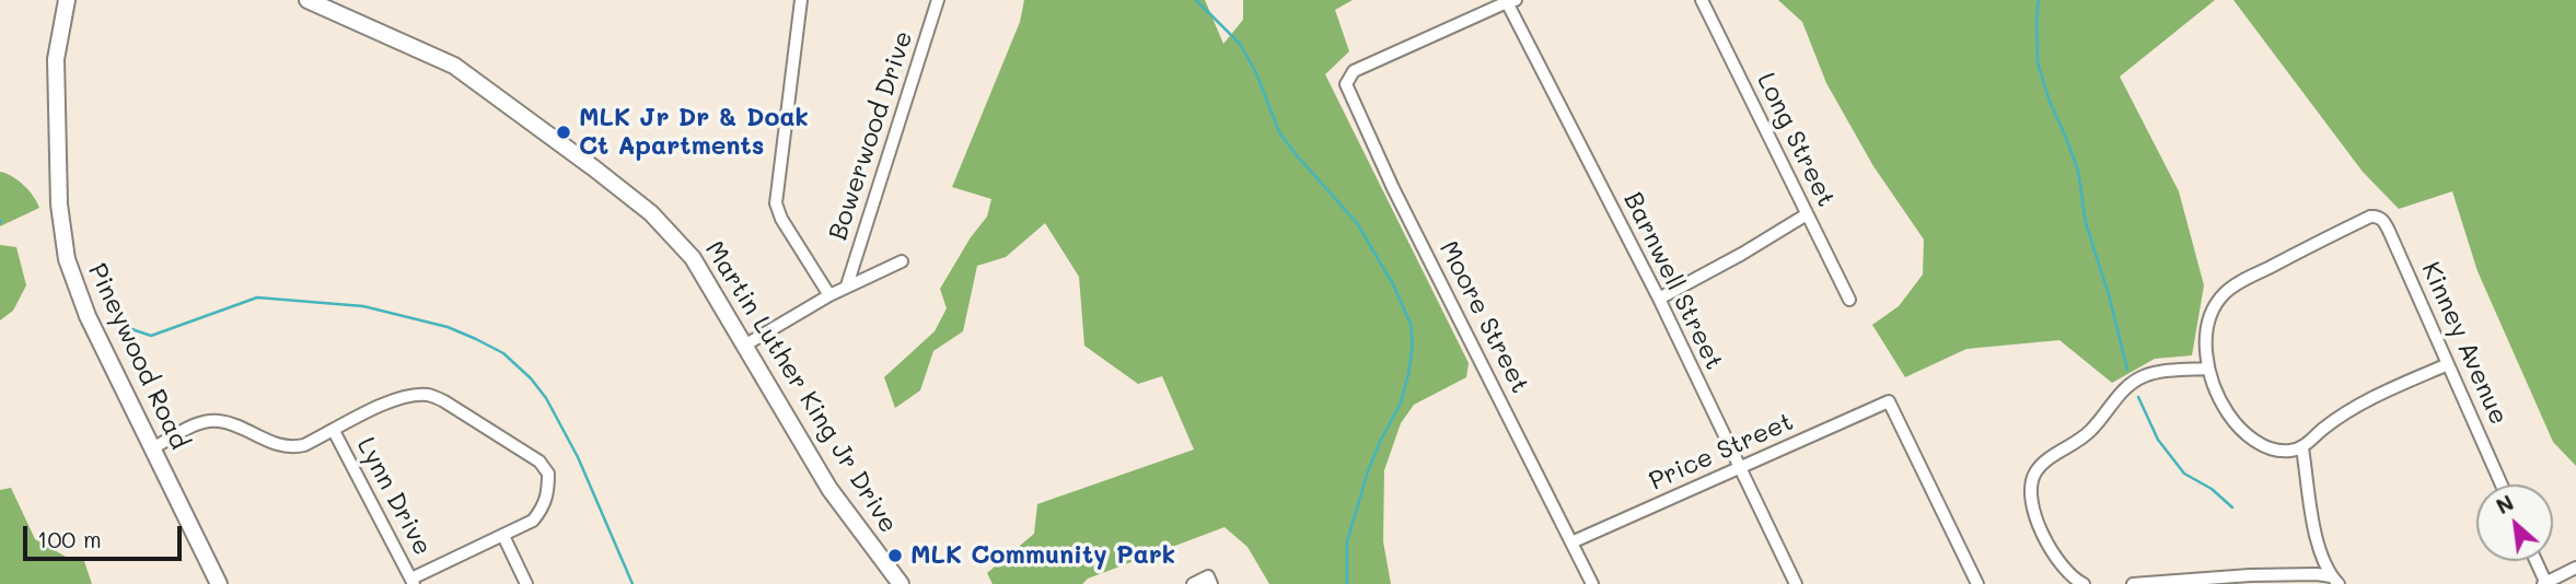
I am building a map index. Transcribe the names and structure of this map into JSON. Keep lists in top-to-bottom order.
{
  "streets": {
    "street": [
      "Bowerwood Drive",
      "Long Street",
      "Barnwell Street",
      "Moore Street",
      "Kinney Avenue",
      "Pineywood Road",
      "Martin Luther King Jr Drive",
      "Price Street",
      "Lynn Drive"
    ]
  },
  "crossings": [
    ["Barnwell Street", "Moore Street"],
    ["Barnwell Street", "Price Street"],
    ["Moore Street", "Price Street"]
  ],
  "places": ["MLK Jr Dr & Doak Ct Apartments", "MLK Community Park"],
  "scale_bar": "100 m",
  "north": "top left"
}
